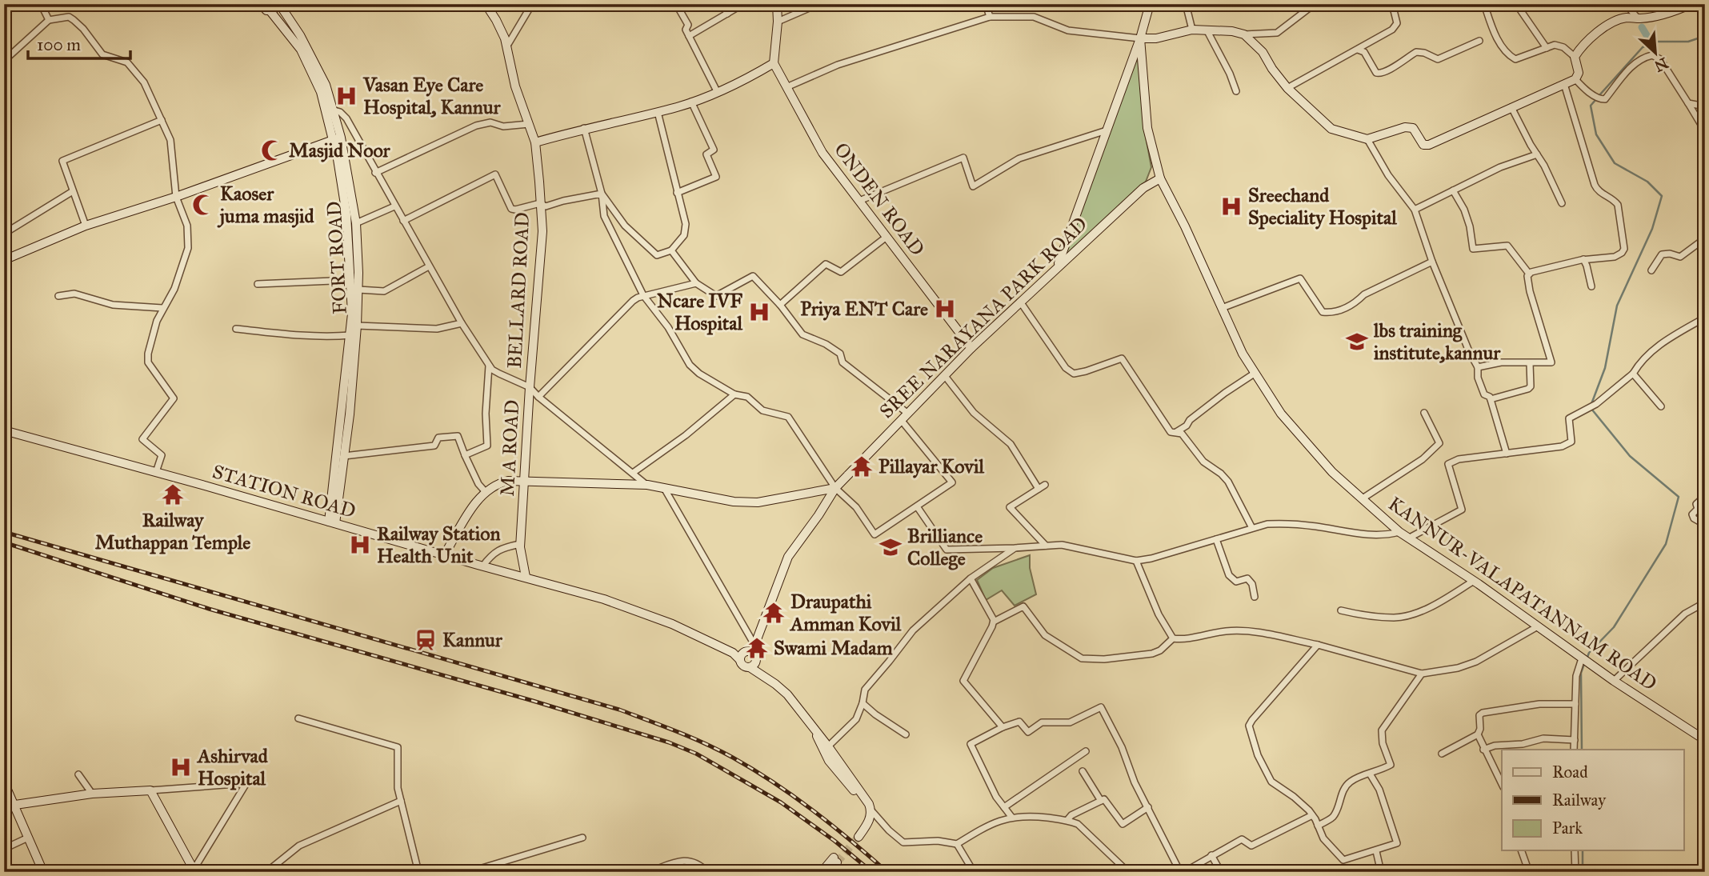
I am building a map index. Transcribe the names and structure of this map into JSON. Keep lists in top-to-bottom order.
{
  "streets": {
    "main road": [
      "ONDEN ROAD",
      "FORT ROAD",
      "BELLARD ROAD",
      "SREE NARAYANA PARK ROAD",
      "M A ROAD",
      "STATION ROAD",
      "KANNUR-VALAPATANNAM ROAD"
    ]
  },
  "crossings": [
    ["ONDEN ROAD", "SREE NARAYANA PARK ROAD"],
    ["FORT ROAD", "STATION ROAD"],
    ["BELLARD ROAD", "M A ROAD"],
    ["SREE NARAYANA PARK ROAD", "STATION ROAD"],
    ["SREE NARAYANA PARK ROAD", "KANNUR-VALAPATANNAM ROAD"],
    ["M A ROAD", "STATION ROAD"]
  ],
  "places": {
    "hospital": [
      "Vasan Eye Care Hospital, Kannur",
      "Sreechand Speciality Hospital",
      "Priya ENT Care",
      "Ncare IVF Hospital",
      "Railway Station Health Unit",
      "Ashirvad Hospital"
    ],
    "mosque": ["Masjid Noor", "Kaoser juma masjid"],
    "school or university": ["lbs training institute,kannur", "Brilliance College"],
    "temple": [
      "Pillayar Kovil",
      "Railway Muthappan Temple",
      "Draupathi Amman Kovil",
      "Swami Madam"
    ],
    "station": ["Kannur"]
  },
  "legend": ["Road", "Railway", "Park"],
  "scale_bar": "100 m",
  "north": "bottom right"
}
